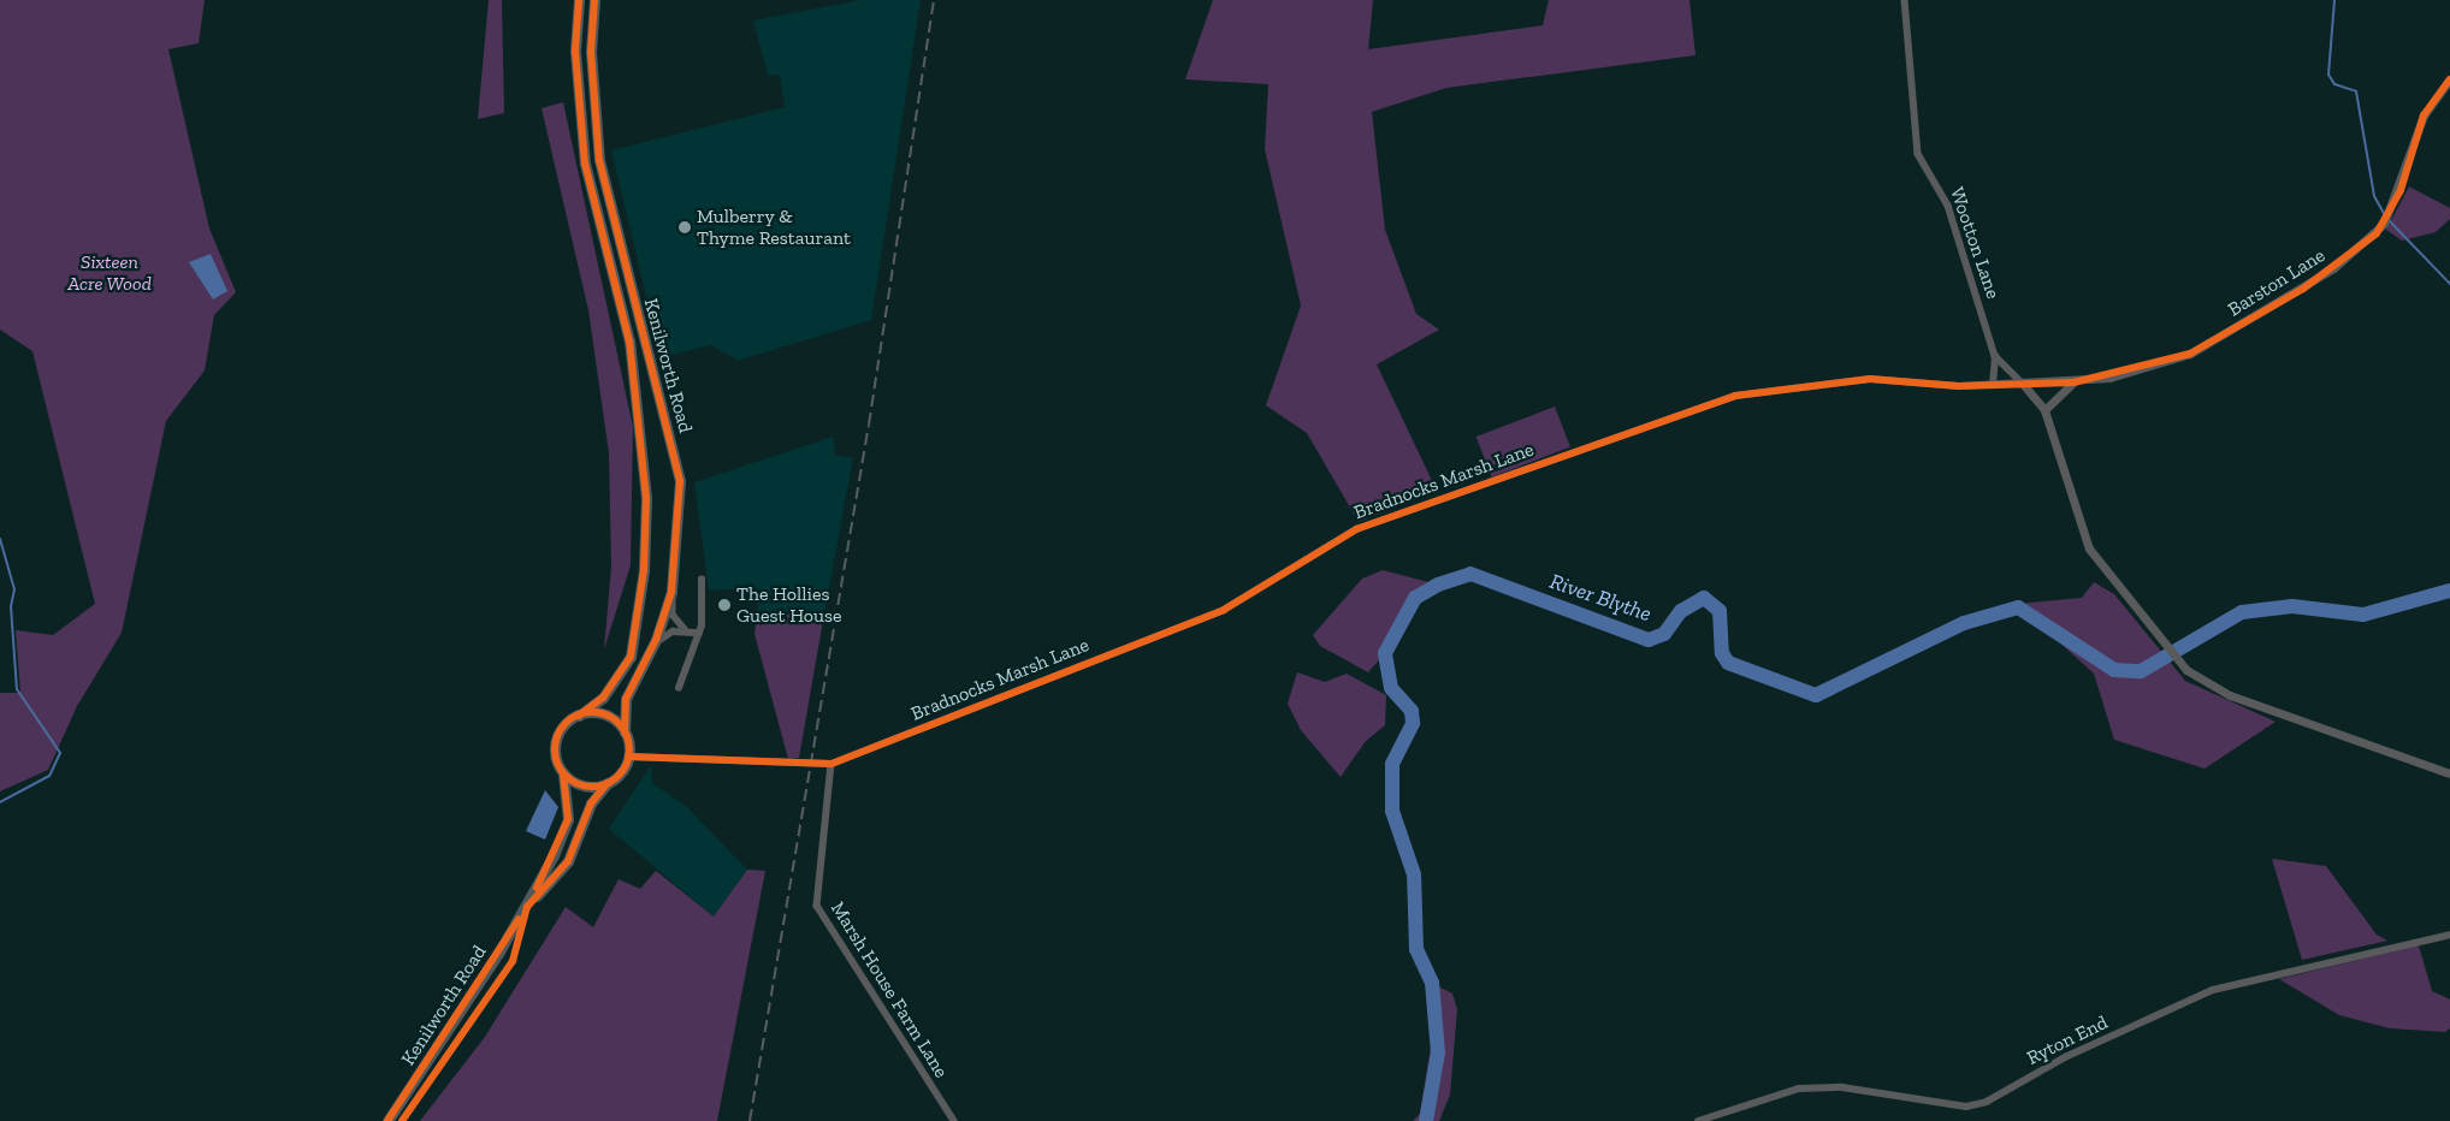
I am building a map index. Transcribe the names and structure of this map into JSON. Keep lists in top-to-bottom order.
{
  "streets": {
    "highway": ["Kenilworth Road"],
    "street": [
      "Wootton Lane",
      "Barston Lane",
      "Bradnocks Marsh Lane",
      "Marsh House Farm Lane",
      "Ryton End"
    ]
  },
  "crossings": [
    ["Wootton Lane", "Barston Lane"],
    ["Wootton Lane", "Bradnocks Marsh Lane"],
    ["Barston Lane", "Bradnocks Marsh Lane"],
    ["Kenilworth Road", "Bradnocks Marsh Lane"],
    ["Bradnocks Marsh Lane", "Marsh House Farm Lane"]
  ],
  "water": ["River Blythe"],
  "parks": ["Sixteen Acre Wood"],
  "places": ["Mulberry & Thyme Restaurant", "The Hollies Guest House"]
}
